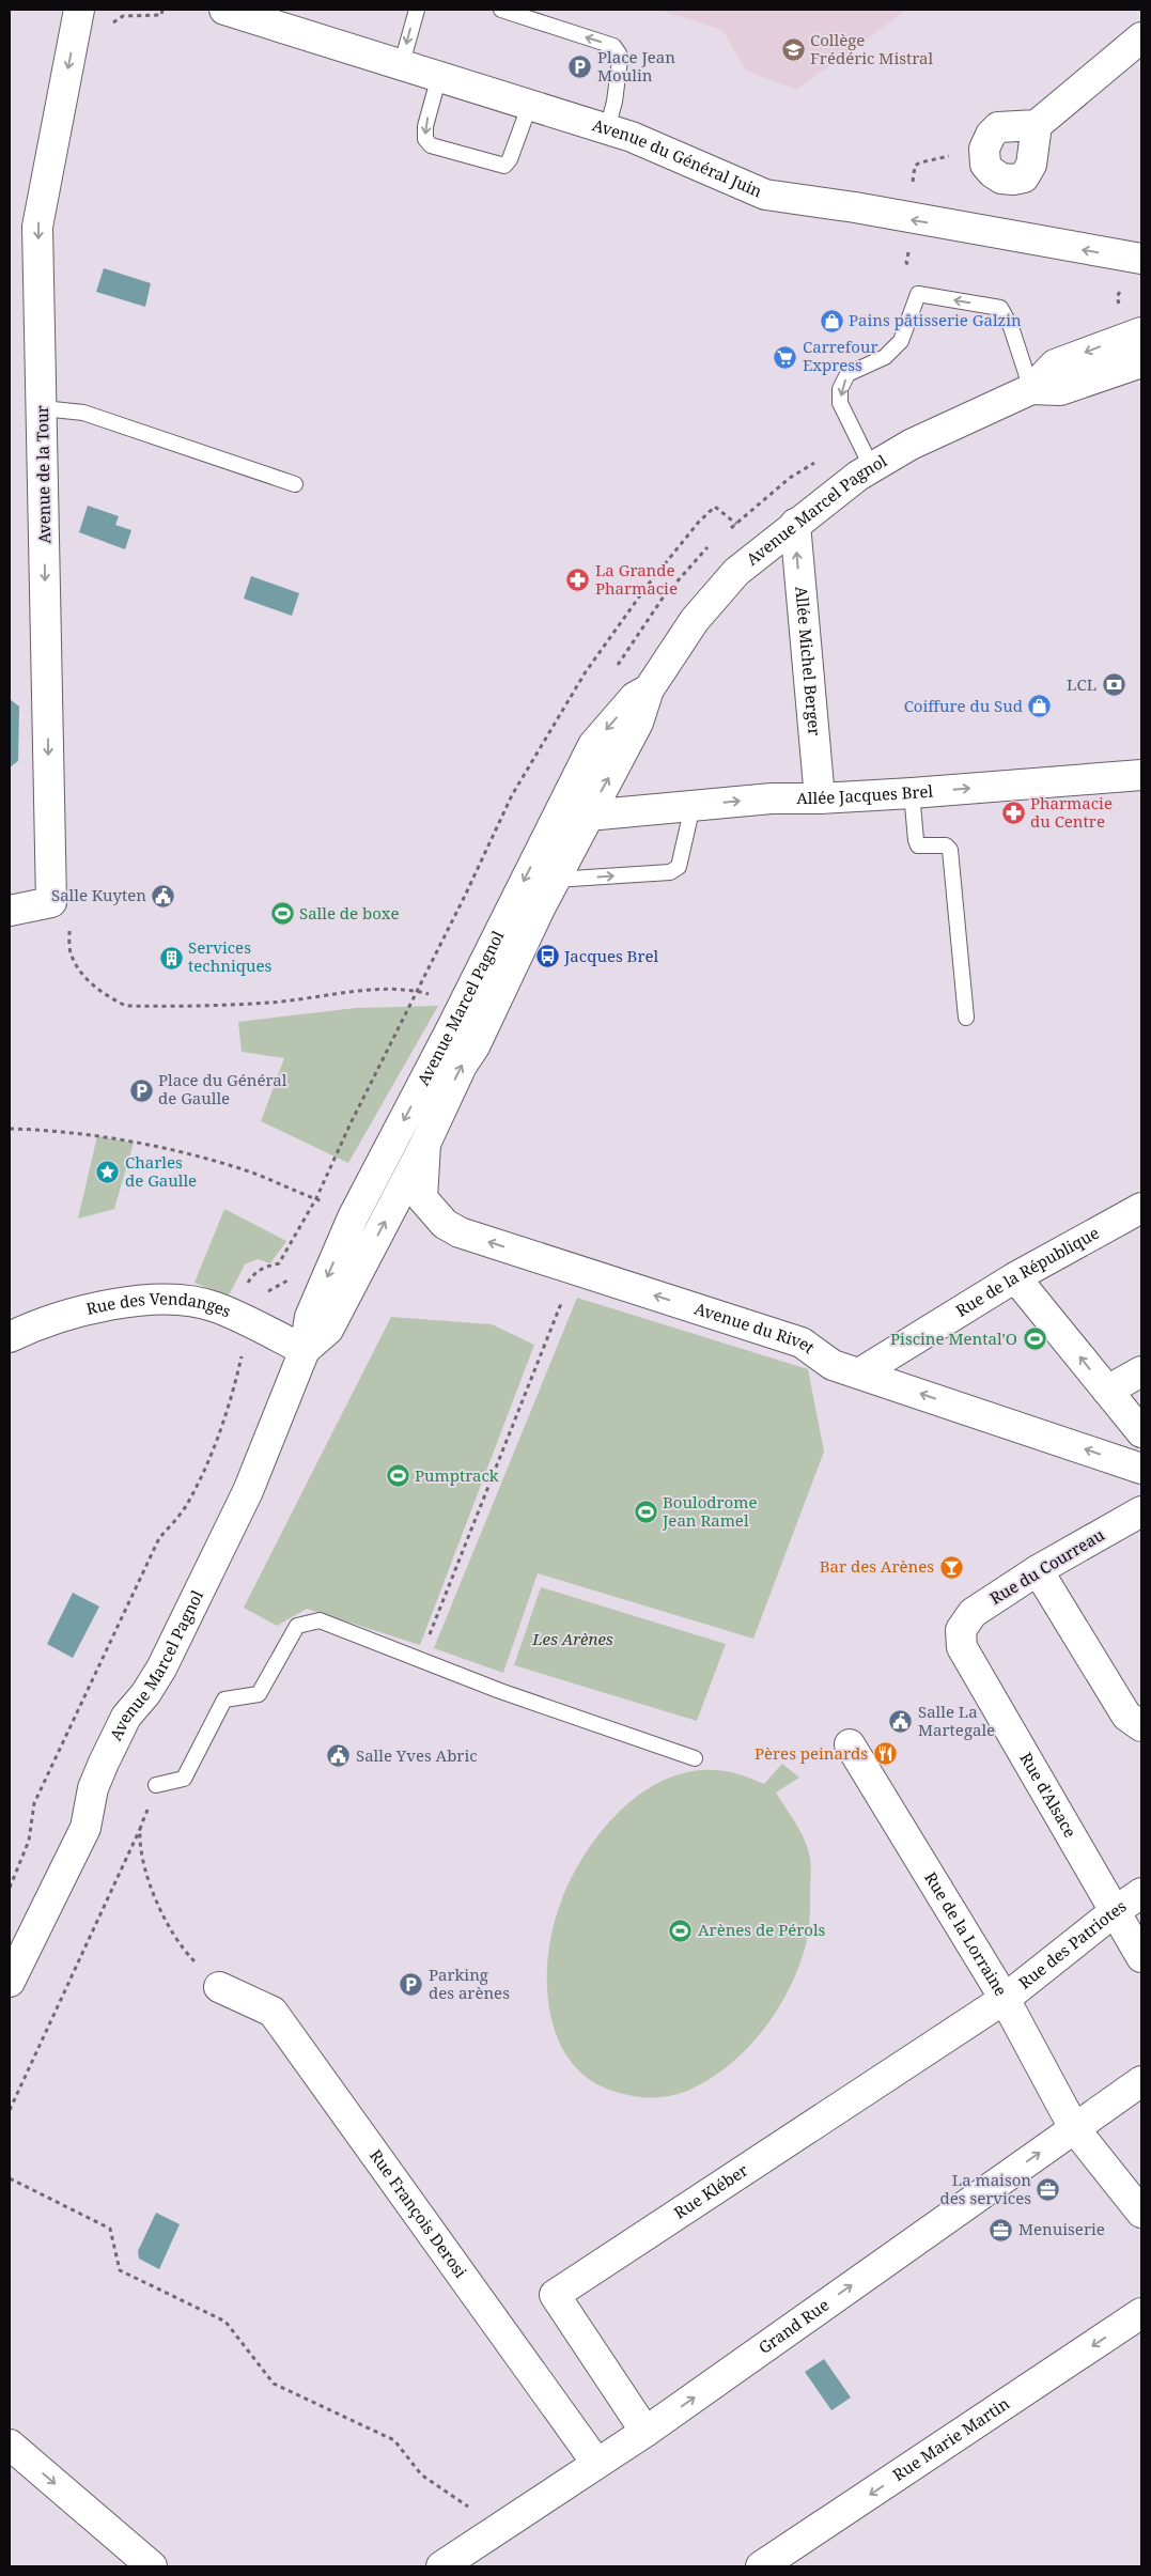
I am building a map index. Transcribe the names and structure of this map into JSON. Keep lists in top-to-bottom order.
{
  "streets": {
    "street": [
      "Avenue du Général Juin",
      "Avenue de la Tour",
      "Avenue Marcel Pagnol",
      "Allée Michel Berger",
      "Allée Jacques Brel",
      "Rue de la République",
      "Rue des Vendanges",
      "Avenue du Rivet",
      "Rue du Courreau",
      "Rue d'Alsace",
      "Rue de la Lorraine",
      "Rue des Patriotes",
      "Rue Kléber",
      "Rue François Derosi",
      "Grand Rue",
      "Rue Marie Martin"
    ]
  },
  "crossings": [
    ["Avenue Marcel Pagnol", "Allée Michel Berger"],
    ["Avenue Marcel Pagnol", "Allée Jacques Brel"],
    ["Avenue Marcel Pagnol", "Rue des Vendanges"],
    ["Avenue Marcel Pagnol", "Avenue du Rivet"],
    ["Allée Michel Berger", "Allée Jacques Brel"],
    ["Rue de la République", "Avenue du Rivet"],
    ["Rue du Courreau", "Rue d'Alsace"],
    ["Rue d'Alsace", "Rue des Patriotes"],
    ["Rue de la Lorraine", "Rue des Patriotes"],
    ["Rue de la Lorraine", "Rue Kléber"],
    ["Rue de la Lorraine", "Grand Rue"],
    ["Rue des Patriotes", "Rue Kléber"],
    ["Rue Kléber", "Grand Rue"],
    ["Rue François Derosi", "Grand Rue"]
  ],
  "one_way": [
    "Avenue du Général Juin",
    "Avenue de la Tour",
    "Allée Michel Berger",
    "Allée Jacques Brel",
    "Avenue du Rivet",
    "Grand Rue",
    "Rue Marie Martin"
  ],
  "parks": ["Les Arènes"],
  "places": {
    "school or university": ["Collège Frédéric Mistral"],
    "parking": ["Place Jean Moulin", "Place du Général de Gaulle", "Parking des arènes"],
    "shop": ["Pains pâtisserie Galzin", "Coiffure du Sud"],
    "supermarket": ["Carrefour Express"],
    "pharmacy": ["La Grande Pharmacie", "Pharmacie du Centre"],
    "bank": ["LCL"],
    "public building": ["Salle Kuyten", "Salle La Martegale", "Salle Yves Abric"],
    "sports": [
      "Salle de boxe",
      "Piscine Mental'O",
      "Pumptrack",
      "Boulodrome Jean Ramel",
      "Arènes de Pérols"
    ],
    "bus stop": ["Jacques Brel"],
    "building": ["Services techniques"],
    "place": ["Charles de Gaulle"],
    "bar": ["Bar des Arènes"],
    "restaurant": ["Pères peinards"],
    "office": ["La maison des services", "Menuiserie"]
  }
}
